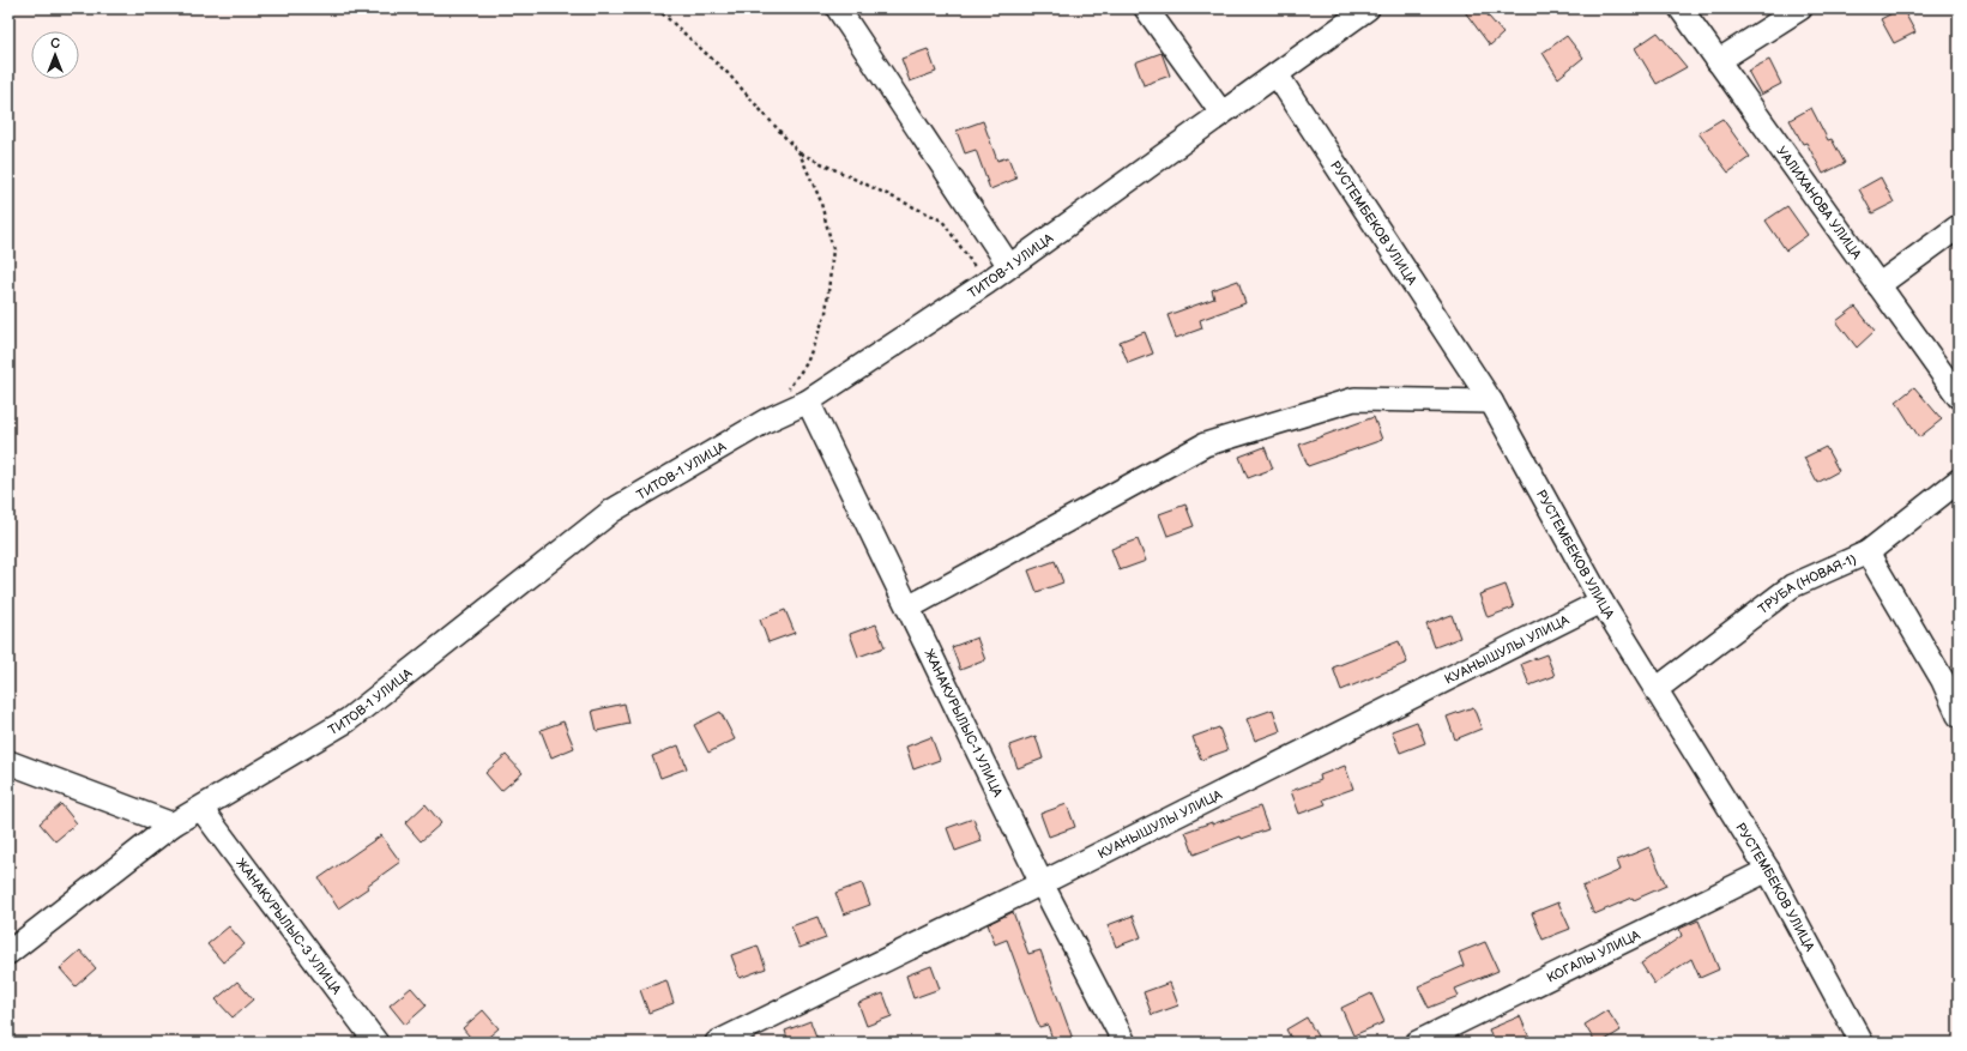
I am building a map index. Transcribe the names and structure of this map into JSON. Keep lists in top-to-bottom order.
{
  "streets": {
    "street": [
      "УАЛИХАНОВА УЛИЦА",
      "РУСТЕМБЕКОВ УЛИЦА",
      "ТИТОВ-1 УЛИЦА",
      "ТРУБА (НОВАЯ-1)",
      "КУАНЫШУЛЫ УЛИЦА",
      "ЖАНАКУРЫЛЫС-1 УЛИЦА",
      "ЖАНАКУРЫЛЫС-3 УЛИЦА",
      "КОГАЛЫ УЛИЦА"
    ]
  },
  "crossings": [
    ["РУСТЕМБЕКОВ УЛИЦА", "ТИТОВ-1 УЛИЦА"],
    ["РУСТЕМБЕКОВ УЛИЦА", "ТРУБА (НОВАЯ-1)"],
    ["РУСТЕМБЕКОВ УЛИЦА", "КУАНЫШУЛЫ УЛИЦА"],
    ["РУСТЕМБЕКОВ УЛИЦА", "КОГАЛЫ УЛИЦА"],
    ["ТИТОВ-1 УЛИЦА", "ЖАНАКУРЫЛЫС-1 УЛИЦА"],
    ["ТИТОВ-1 УЛИЦА", "ЖАНАКУРЫЛЫС-3 УЛИЦА"],
    ["КУАНЫШУЛЫ УЛИЦА", "ЖАНАКУРЫЛЫС-1 УЛИЦА"]
  ],
  "north": "top"
}
